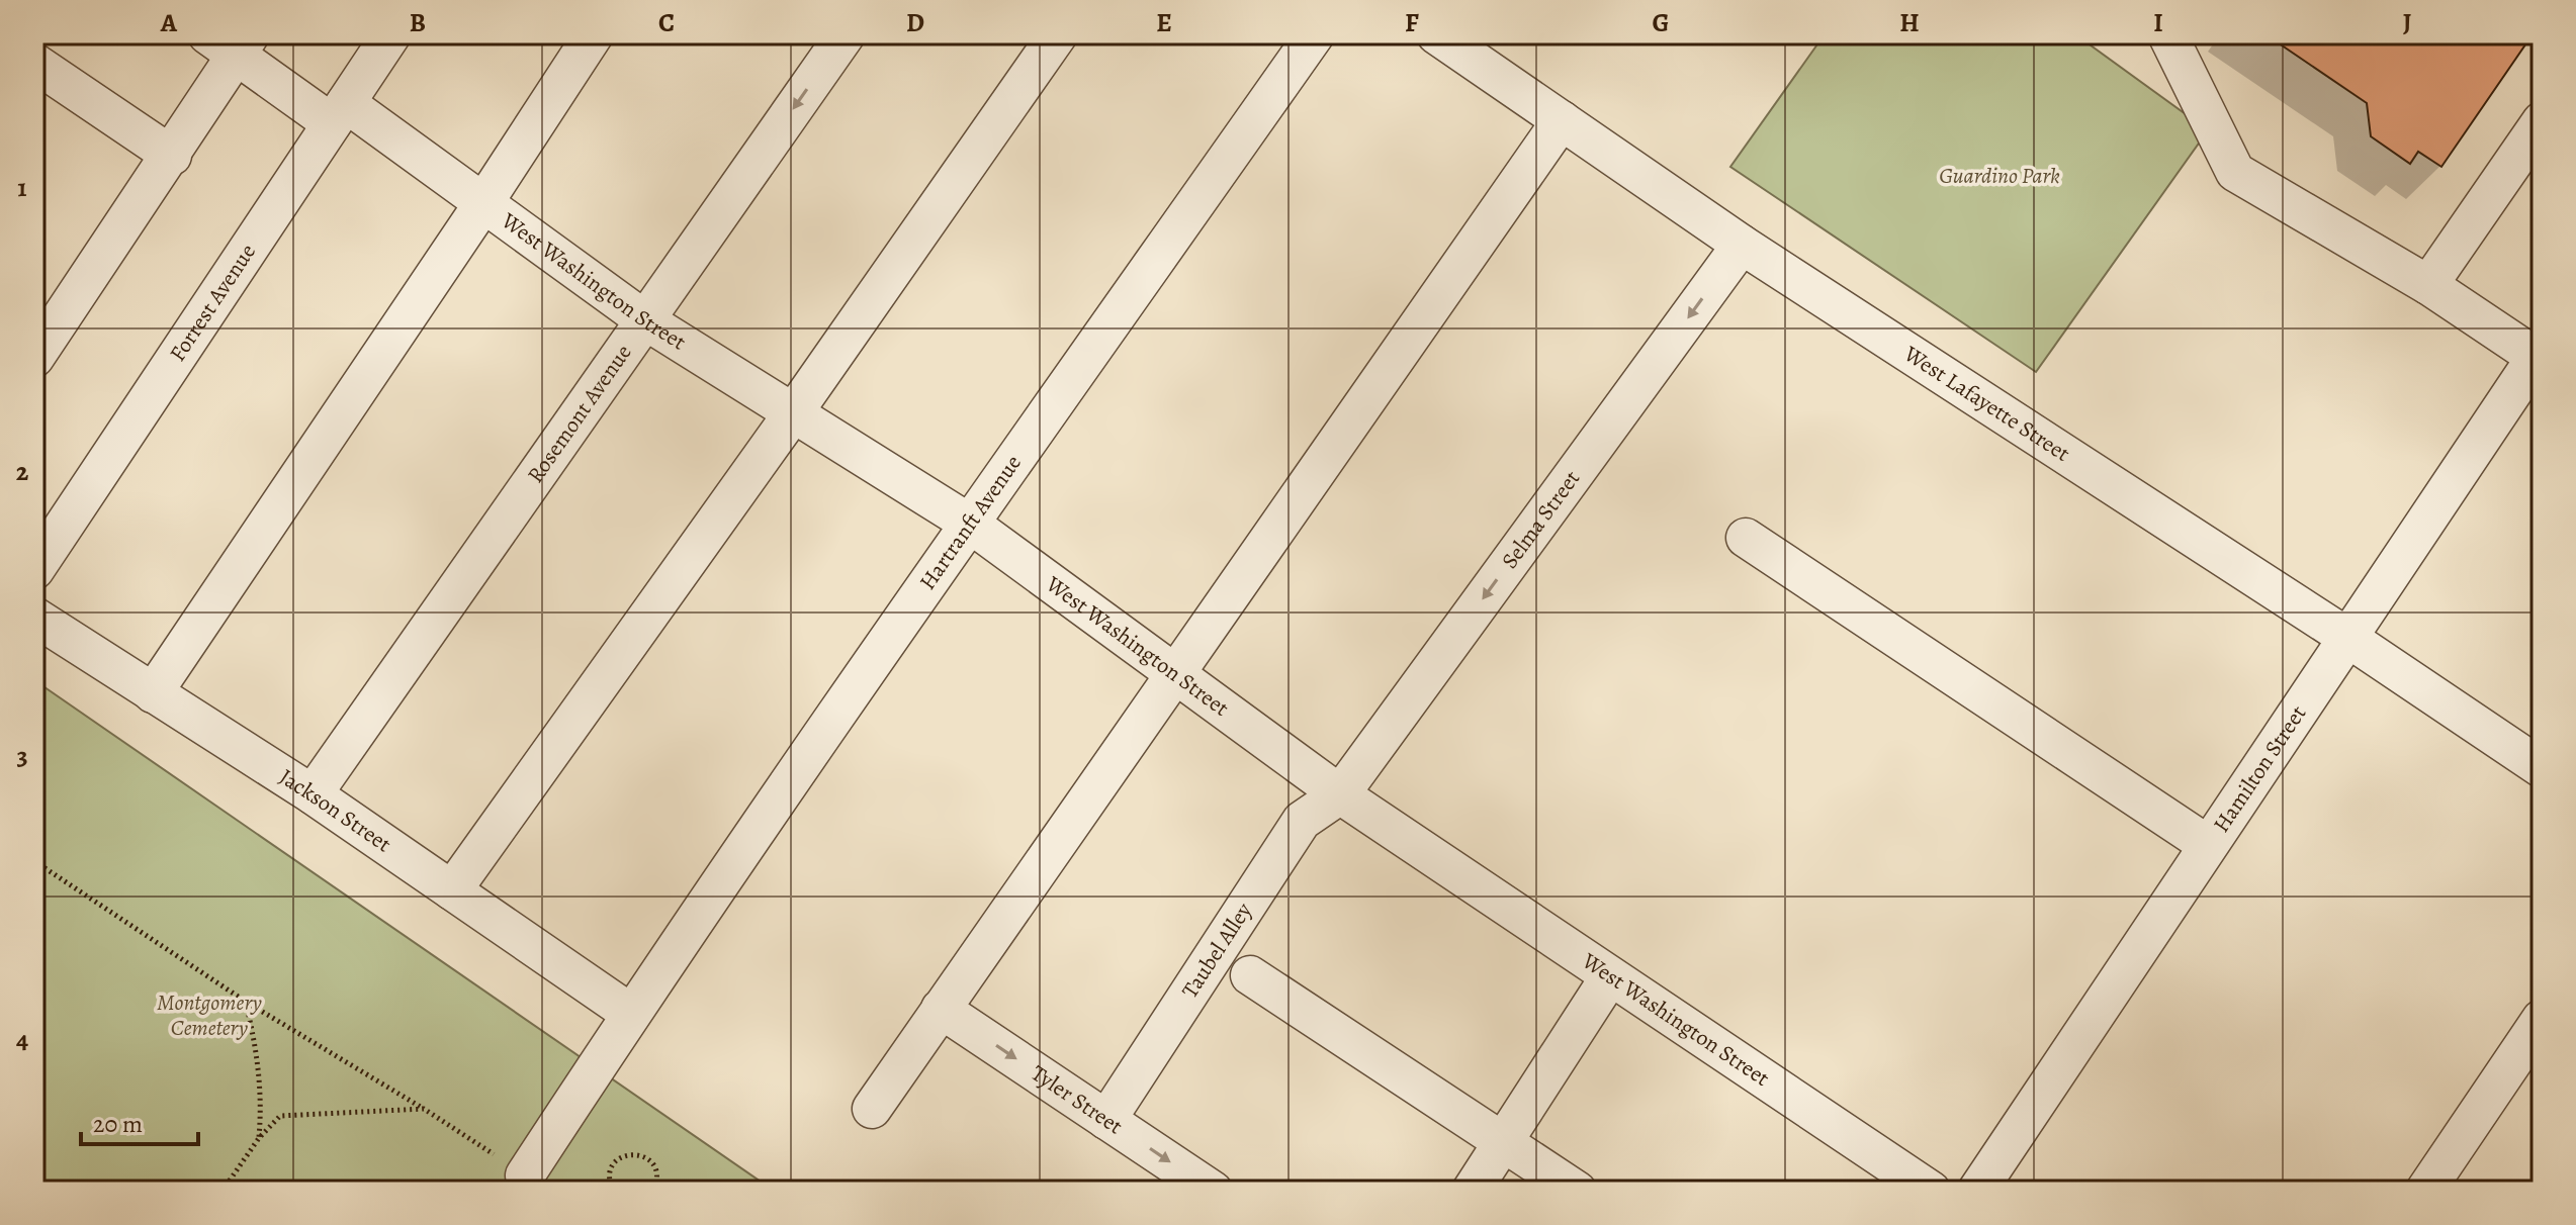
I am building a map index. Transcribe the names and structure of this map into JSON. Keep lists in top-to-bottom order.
{
  "streets": {
    "street": [
      "West Washington Street",
      "Forrest Avenue",
      "West Lafayette Street",
      "Rosemont Avenue",
      "Selma Street",
      "Hartranft Avenue",
      "Hamilton Street",
      "Jackson Street",
      "Taubel Alley",
      "Tyler Street"
    ]
  },
  "crossings": [
    ["West Washington Street", "Forrest Avenue"],
    ["West Washington Street", "Rosemont Avenue"],
    ["West Washington Street", "Selma Street"],
    ["West Washington Street", "Hartranft Avenue"],
    ["West Washington Street", "Taubel Alley"],
    ["West Lafayette Street", "Selma Street"],
    ["West Lafayette Street", "Hamilton Street"],
    ["Rosemont Avenue", "Jackson Street"],
    ["Selma Street", "Taubel Alley"],
    ["Hartranft Avenue", "Jackson Street"],
    ["Taubel Alley", "Tyler Street"]
  ],
  "one_way": ["Tyler Street"],
  "parks": ["Guardino Park", "Montgomery Cemetery"],
  "scale_bar": "20 m",
  "grid": {
    "columns": [
      "A",
      "B",
      "C",
      "D",
      "E",
      "F",
      "G",
      "H",
      "I",
      "J"
    ],
    "rows": [
      "1",
      "2",
      "3",
      "4"
    ]
  }
}
